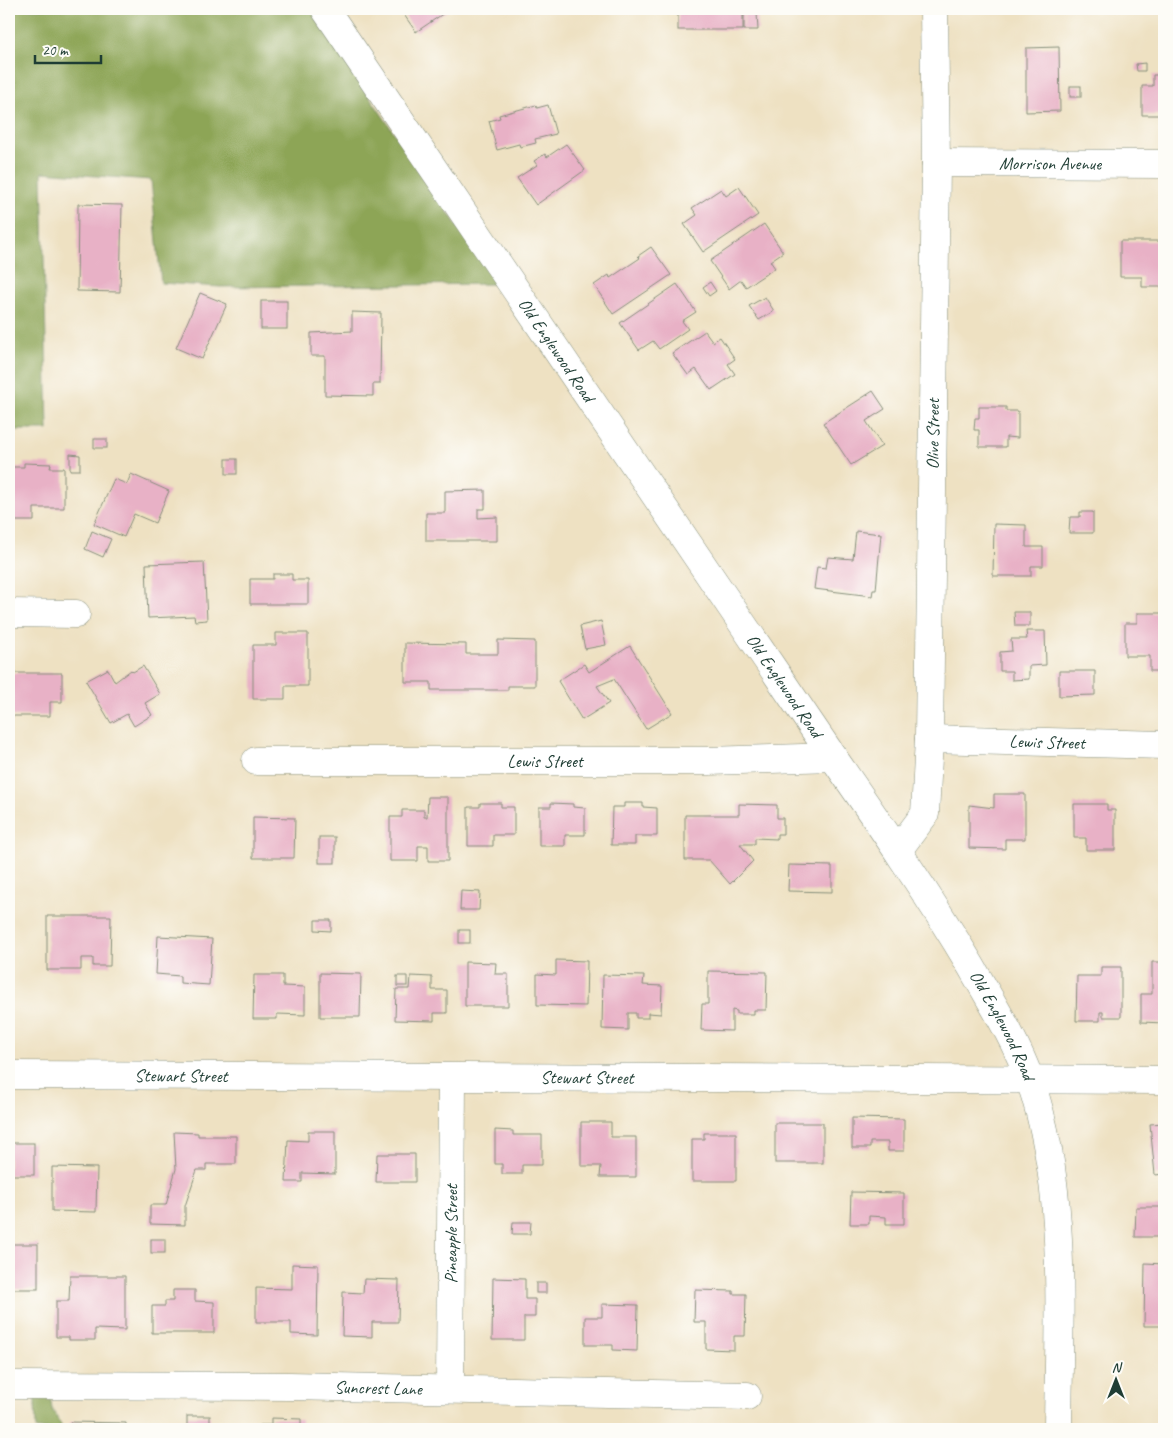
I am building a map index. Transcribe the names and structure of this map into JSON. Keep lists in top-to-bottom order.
{
  "streets": {
    "street": [
      "Morrison Avenue",
      "Old Englewood Road",
      "Olive Street",
      "Lewis Street",
      "Stewart Street",
      "Pineapple Street",
      "Suncrest Lane"
    ]
  },
  "crossings": [
    ["Morrison Avenue", "Olive Street"],
    ["Old Englewood Road", "Olive Street"],
    ["Old Englewood Road", "Lewis Street"],
    ["Old Englewood Road", "Stewart Street"],
    ["Olive Street", "Lewis Street"],
    ["Stewart Street", "Pineapple Street"],
    ["Pineapple Street", "Suncrest Lane"]
  ],
  "scale_bar": "20 m",
  "north": "top"
}
